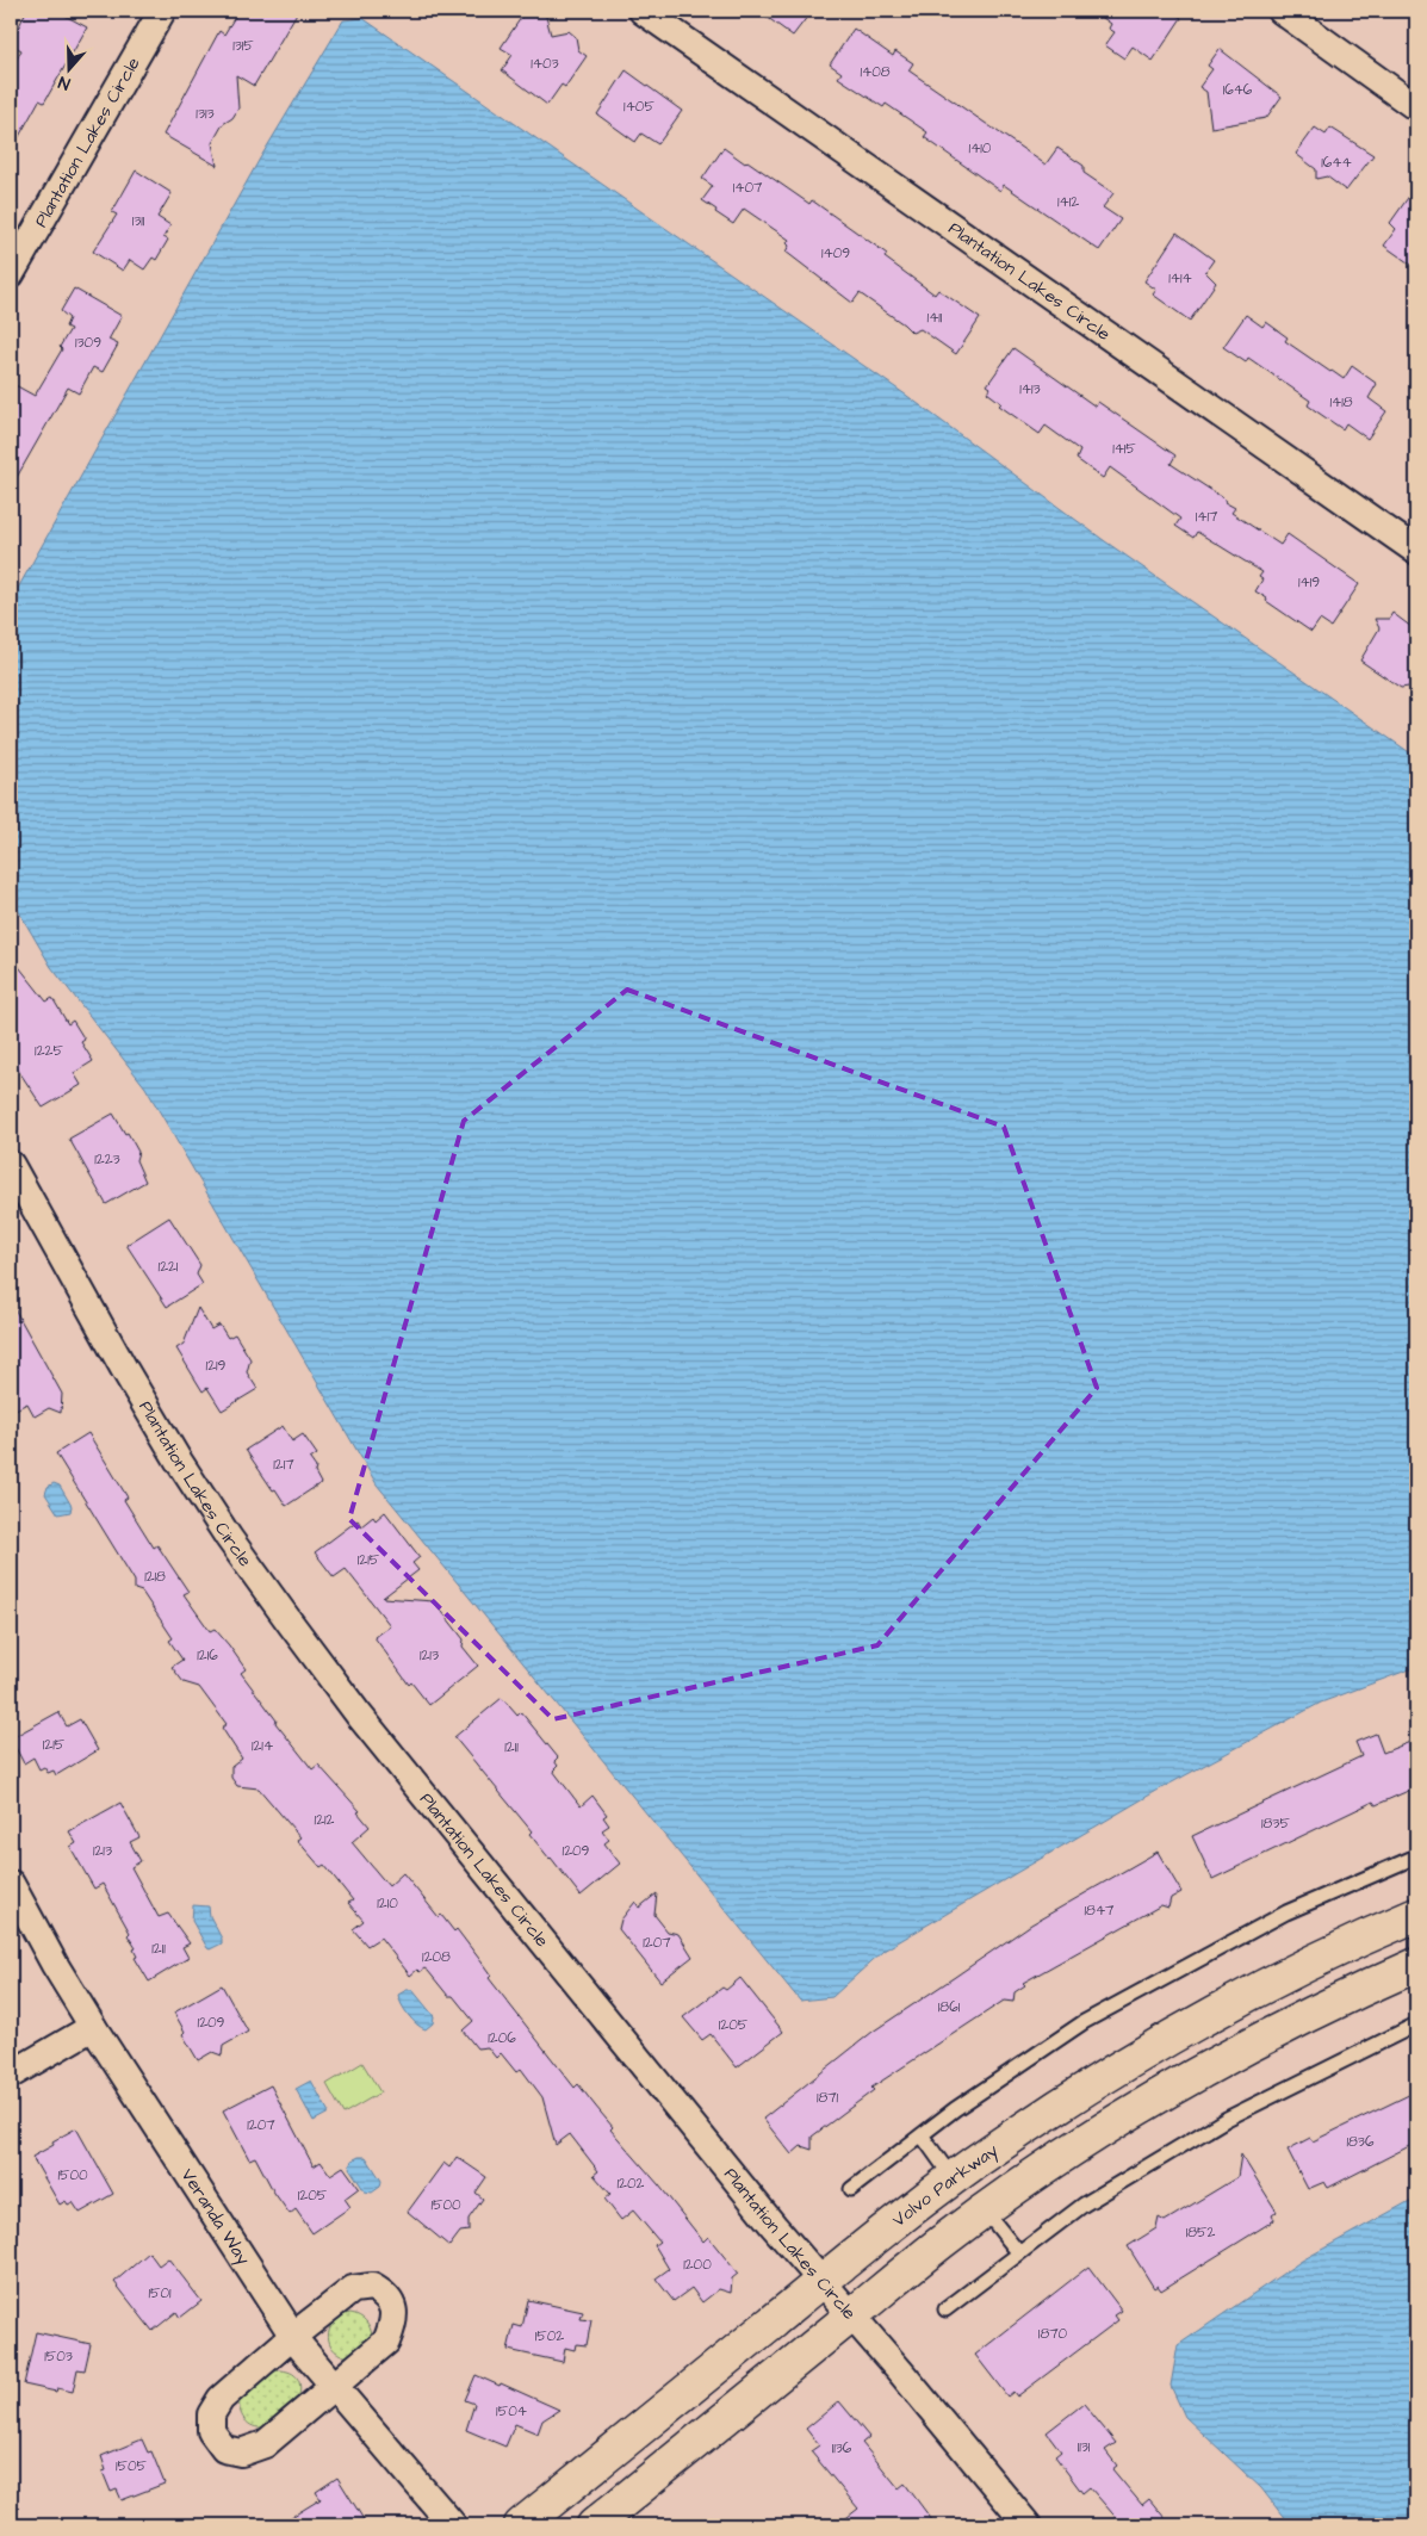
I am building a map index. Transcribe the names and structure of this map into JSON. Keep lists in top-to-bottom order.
{
  "streets": {
    "main road": ["Volvo Parkway"],
    "street": ["Plantation Lakes Circle", "Veranda Way"]
  },
  "crossings": [
    ["Plantation Lakes Circle", "Volvo Parkway"]
  ],
  "house_numbers": [
    "1315",
    "1403",
    "1408",
    "1646",
    "1405",
    "1313",
    "1410",
    "1644",
    "1407",
    "1412",
    "1311",
    "1409",
    "1414",
    "1411",
    "1309",
    "1413",
    "1418",
    "1415",
    "1417",
    "1419",
    "1225",
    "1223",
    "1221",
    "1219",
    "1217",
    "1215",
    "1218",
    "1216",
    "1213",
    "1215",
    "1214",
    "1211",
    "1212",
    "1835",
    "1213",
    "1209",
    "1210",
    "1847",
    "1207",
    "1211",
    "1208",
    "1861",
    "1209",
    "1205",
    "1206",
    "1871",
    "1207",
    "1836",
    "1500",
    "1202",
    "1205",
    "1500",
    "1852",
    "1200",
    "1501",
    "1870",
    "1502",
    "1503",
    "1504",
    "1131",
    "1136",
    "1505"
  ],
  "north": "bottom"
}
